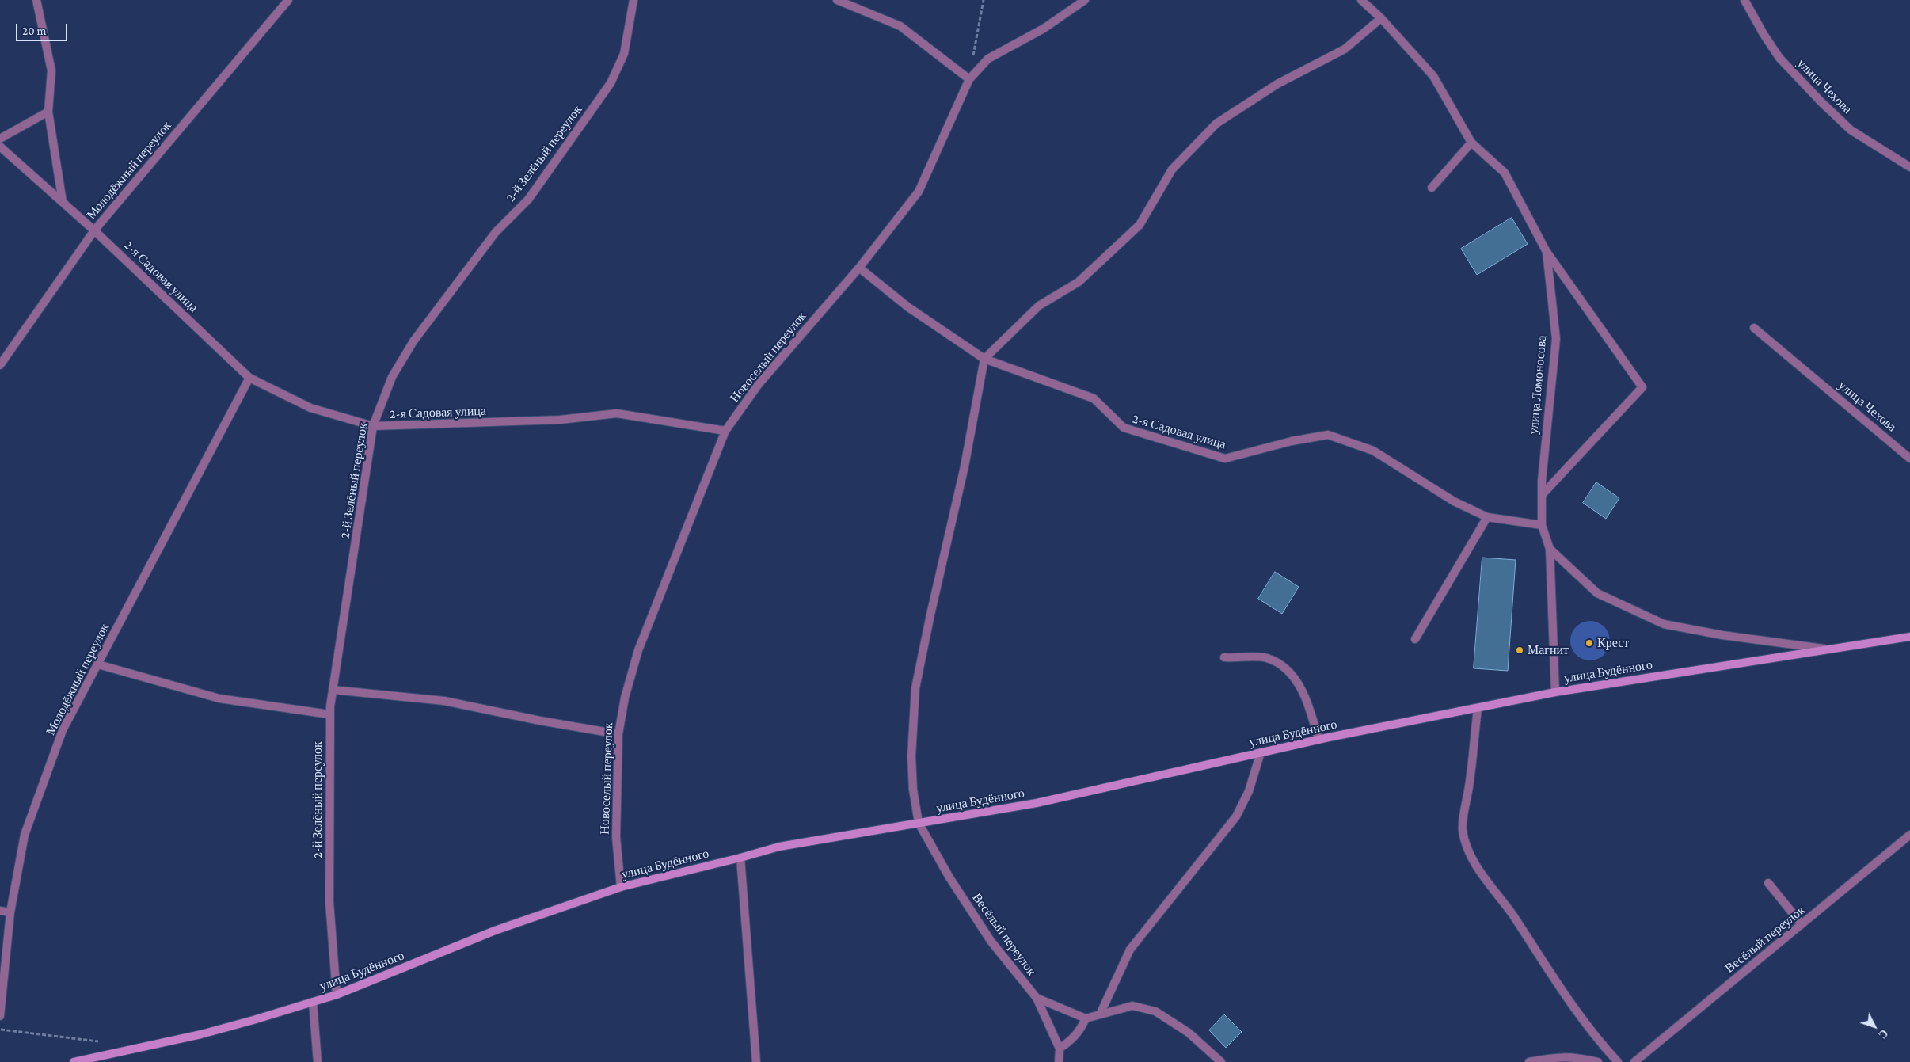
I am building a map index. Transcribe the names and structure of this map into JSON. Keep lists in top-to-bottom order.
{
  "streets": {
    "main road": ["улица Будённого"],
    "street": [
      "улица Чехова",
      "2-й Зелёный переулок",
      "Молодёжный переулок",
      "2-я Садовая улица",
      "Новоселый переулок",
      "улица Ломоносова",
      "Весёлый переулок"
    ]
  },
  "crossings": [
    ["2-й Зелёный переулок", "2-я Садовая улица"],
    ["2-й Зелёный переулок", "улица Будённого"],
    ["Молодёжный переулок", "2-я Садовая улица"],
    ["2-я Садовая улица", "Новоселый переулок"],
    ["2-я Садовая улица", "улица Ломоносова"],
    ["Новоселый переулок", "улица Будённого"],
    ["улица Ломоносова", "улица Будённого"],
    ["улица Будённого", "Весёлый переулок"]
  ],
  "places": ["Крест", "Магнит"],
  "scale_bar": "20 m",
  "north": "bottom right"
}
